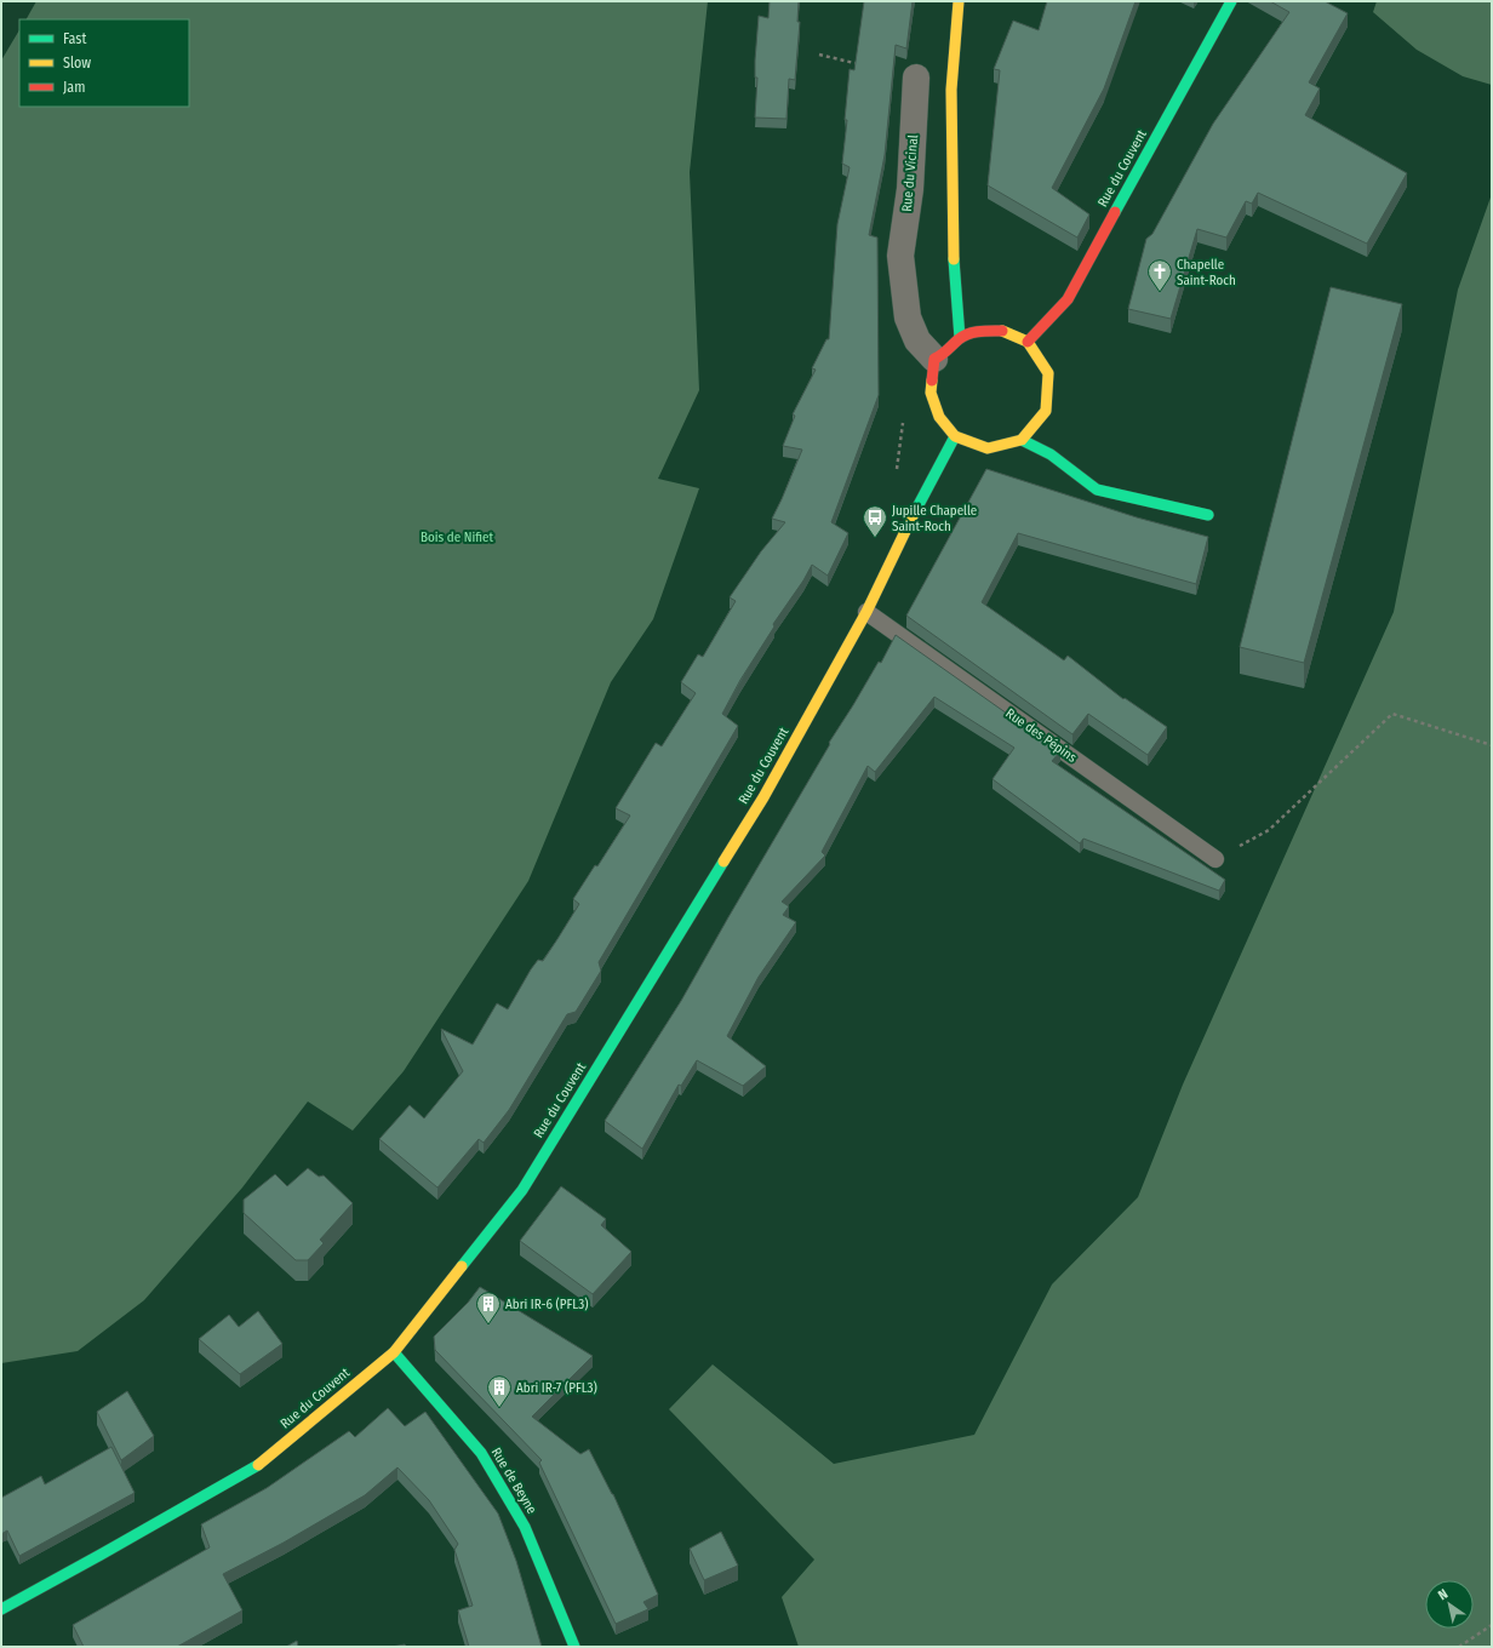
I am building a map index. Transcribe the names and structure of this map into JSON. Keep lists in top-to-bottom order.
{
  "streets": {
    "street": ["Rue du Couvent", "Rue du Vicinal", "Rue de Beyne"],
    "lane": ["Rue des Pépins"]
  },
  "crossings": [
    ["Rue du Couvent", "Rue du Vicinal"],
    ["Rue du Couvent", "Rue des Pépins"],
    ["Rue du Couvent", "Rue de Beyne"]
  ],
  "parks": ["Bois de Nifiet"],
  "places": {
    "church": ["Chapelle Saint-Roch"],
    "bus stop": ["Jupille Chapelle Saint-Roch"],
    "building": ["Abri IR-6 (PFL3)", "Abri IR-7 (PFL3)"]
  },
  "legend": ["Fast", "Slow", "Jam"],
  "north": "top left"
}
